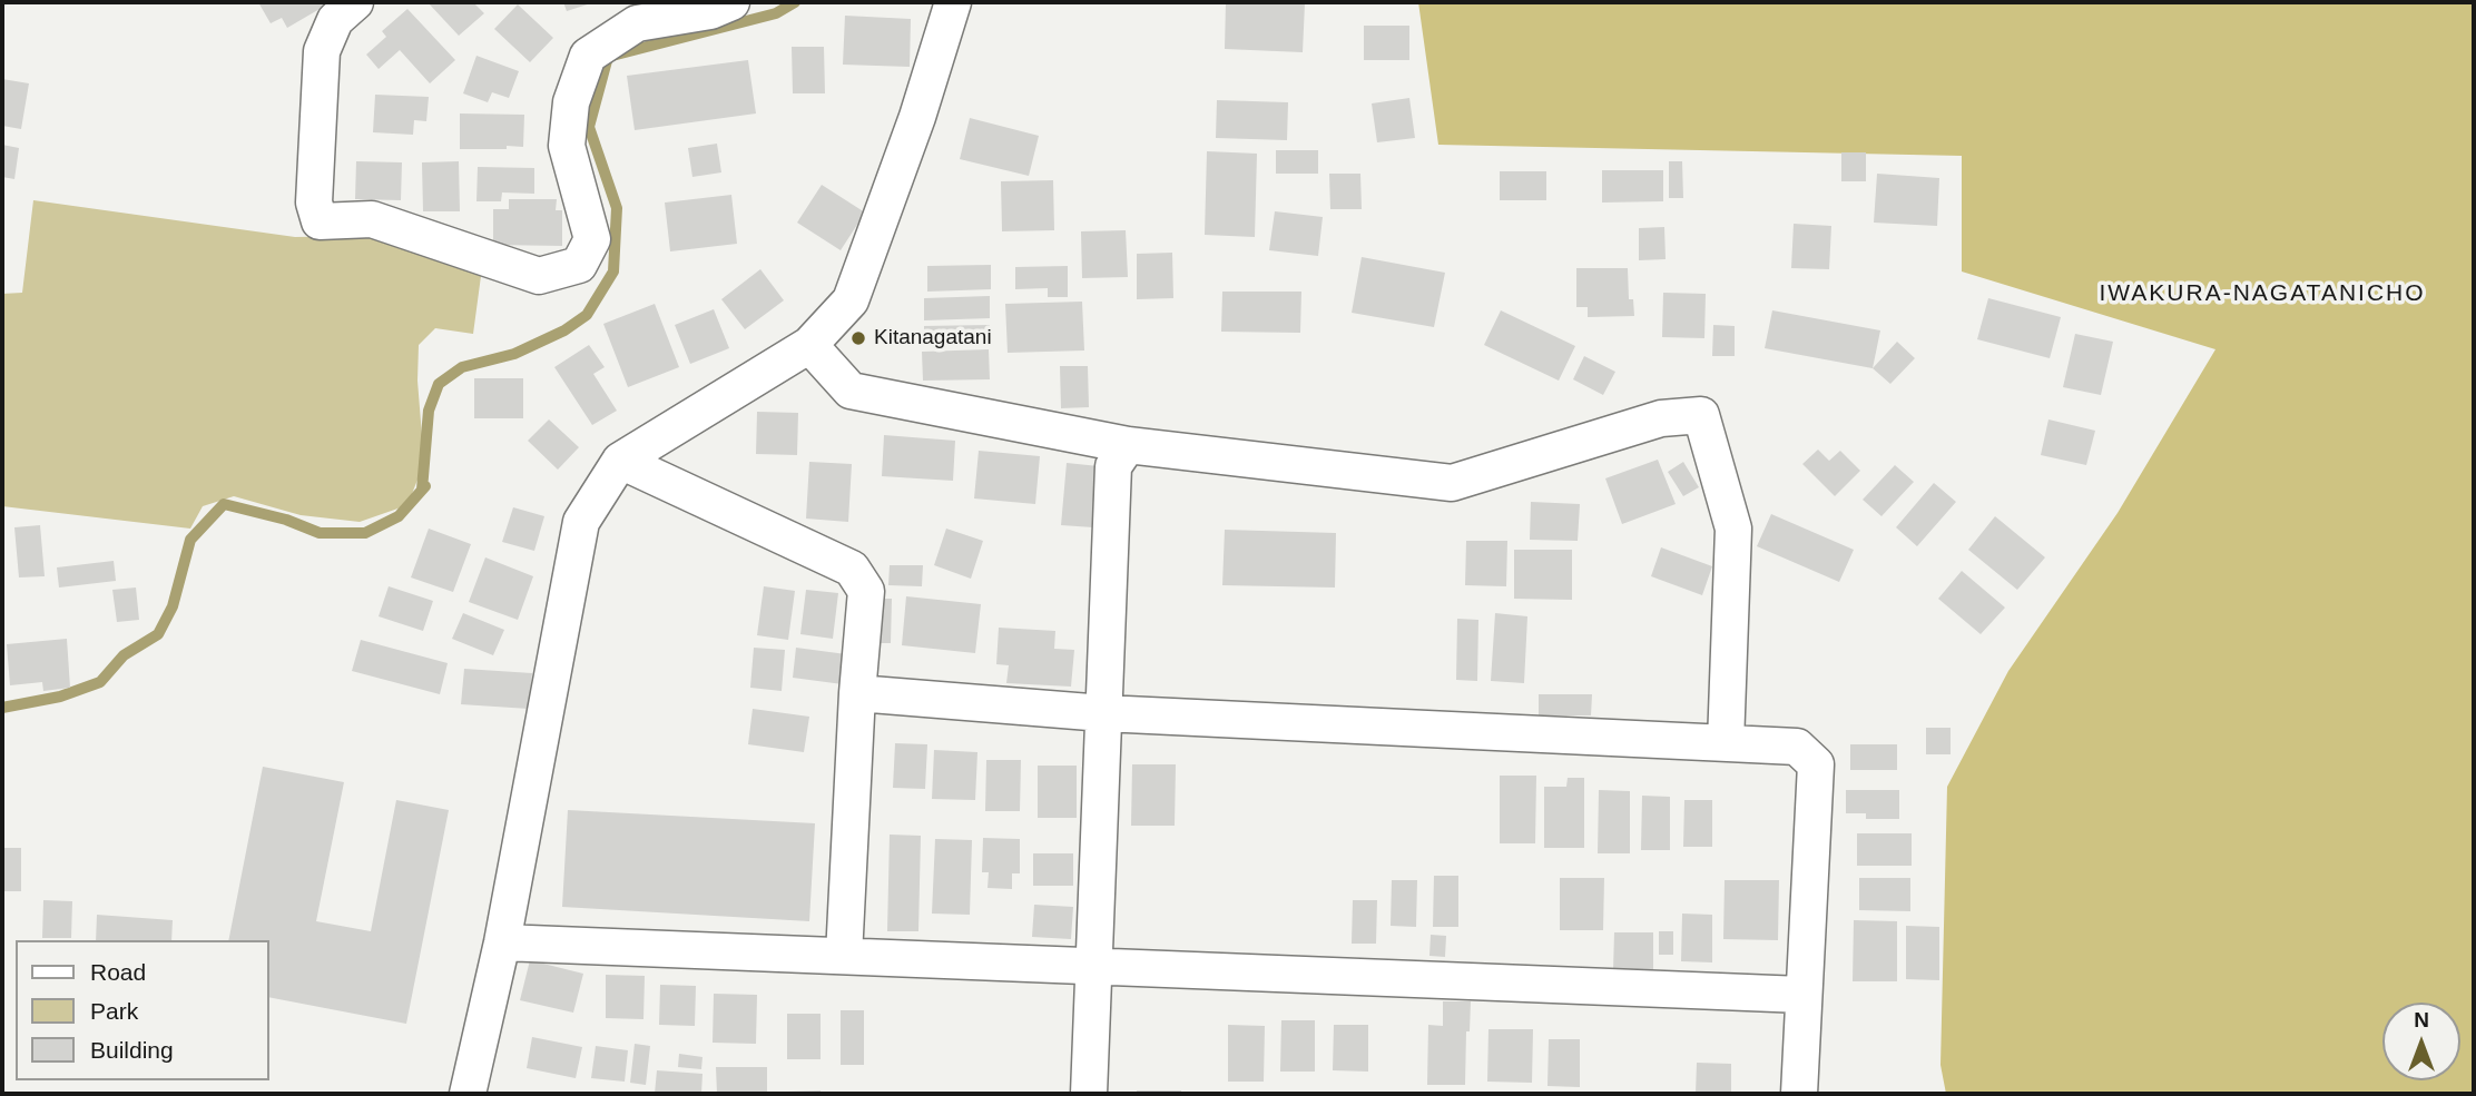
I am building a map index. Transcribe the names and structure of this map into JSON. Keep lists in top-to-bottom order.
{
  "districts": ["IWAKURA-NAGATANICHO"],
  "places": ["Kitanagatani"],
  "legend": ["Road", "Park", "Building"],
  "north": "top"
}
